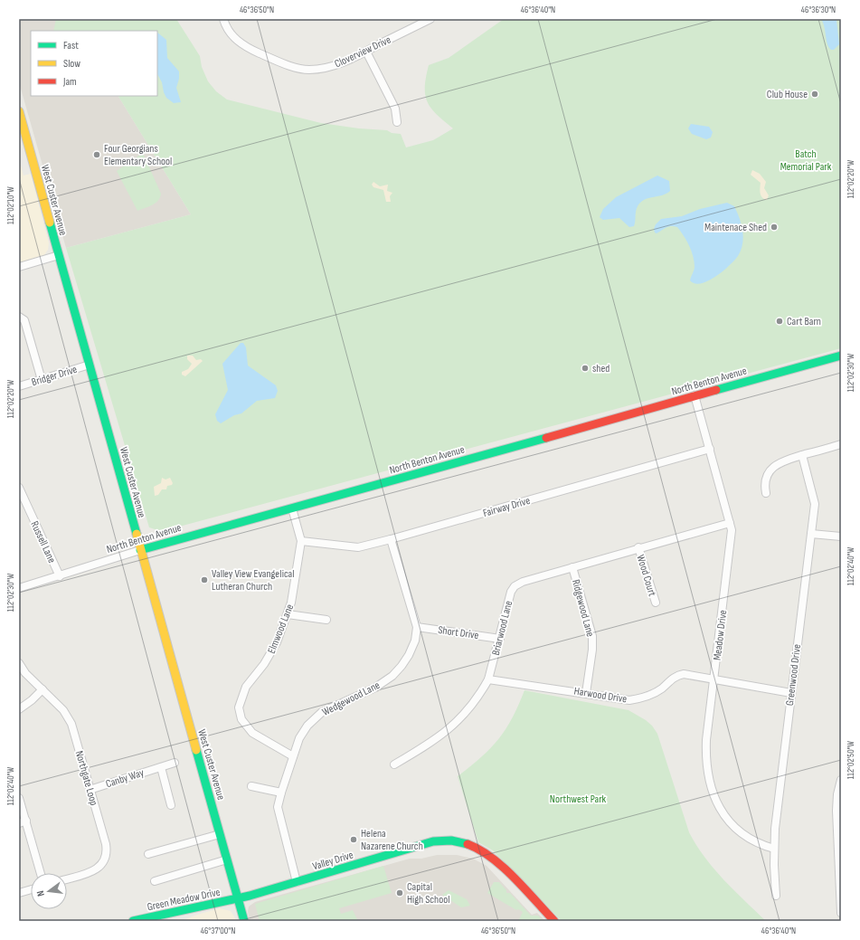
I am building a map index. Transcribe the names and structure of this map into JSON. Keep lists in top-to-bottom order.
{
  "streets": {
    "main road": [
      "West Custer Avenue",
      "North Benton Avenue",
      "Valley Drive",
      "Green Meadow Drive"
    ],
    "street": [
      "Cloverview Drive",
      "Bridger Drive",
      "Fairway Drive",
      "Russell Lane",
      "Wood Court",
      "Ridgewood Lane",
      "Briarwood Lane",
      "Elmwood Lane",
      "Short Drive",
      "Meadow Drive",
      "Greenwood Drive",
      "Harwood Drive",
      "Wedgewood Lane",
      "Northgate Loop",
      "Canby Way"
    ]
  },
  "crossings": [
    ["West Custer Avenue", "Bridger Drive"],
    ["West Custer Avenue", "North Benton Avenue"],
    ["West Custer Avenue", "Valley Drive"],
    ["West Custer Avenue", "Green Meadow Drive"],
    ["North Benton Avenue", "Russell Lane"],
    ["North Benton Avenue", "Elmwood Lane"],
    ["North Benton Avenue", "Meadow Drive"],
    ["Fairway Drive", "Elmwood Lane"],
    ["Fairway Drive", "Meadow Drive"],
    ["Fairway Drive", "Wedgewood Lane"],
    ["Wood Court", "Briarwood Lane"],
    ["Ridgewood Lane", "Briarwood Lane"],
    ["Ridgewood Lane", "Harwood Drive"],
    ["Briarwood Lane", "Short Drive"],
    ["Briarwood Lane", "Meadow Drive"],
    ["Briarwood Lane", "Harwood Drive"],
    ["Elmwood Lane", "Wedgewood Lane"],
    ["Short Drive", "Wedgewood Lane"],
    ["Meadow Drive", "Greenwood Drive"],
    ["Meadow Drive", "Harwood Drive"],
    ["Greenwood Drive", "Harwood Drive"],
    ["Wedgewood Lane", "Valley Drive"],
    ["Northgate Loop", "Canby Way"],
    ["Valley Drive", "Green Meadow Drive"]
  ],
  "parks": ["Batch Memorial Park", "Northwest Park"],
  "places": [
    "Club House",
    "Four Georgians Elementary School",
    "Maintenace Shed",
    "Cart Barn",
    "shed",
    "Valley View Evangelical Lutheran Church",
    "Helena Nazarene Church",
    "Capital High School"
  ],
  "legend": ["Fast", "Slow", "Jam"],
  "north": "left",
  "coordinates": [
    "46°36'50\"N",
    "46°36'40\"N",
    "46°36'30\"N",
    "112°02'20\"W",
    "112°02'10\"W",
    "112°02'30\"W",
    "112°02'40\"W",
    "112°02'50\"W",
    "46°37'00\"N"
  ]
}
